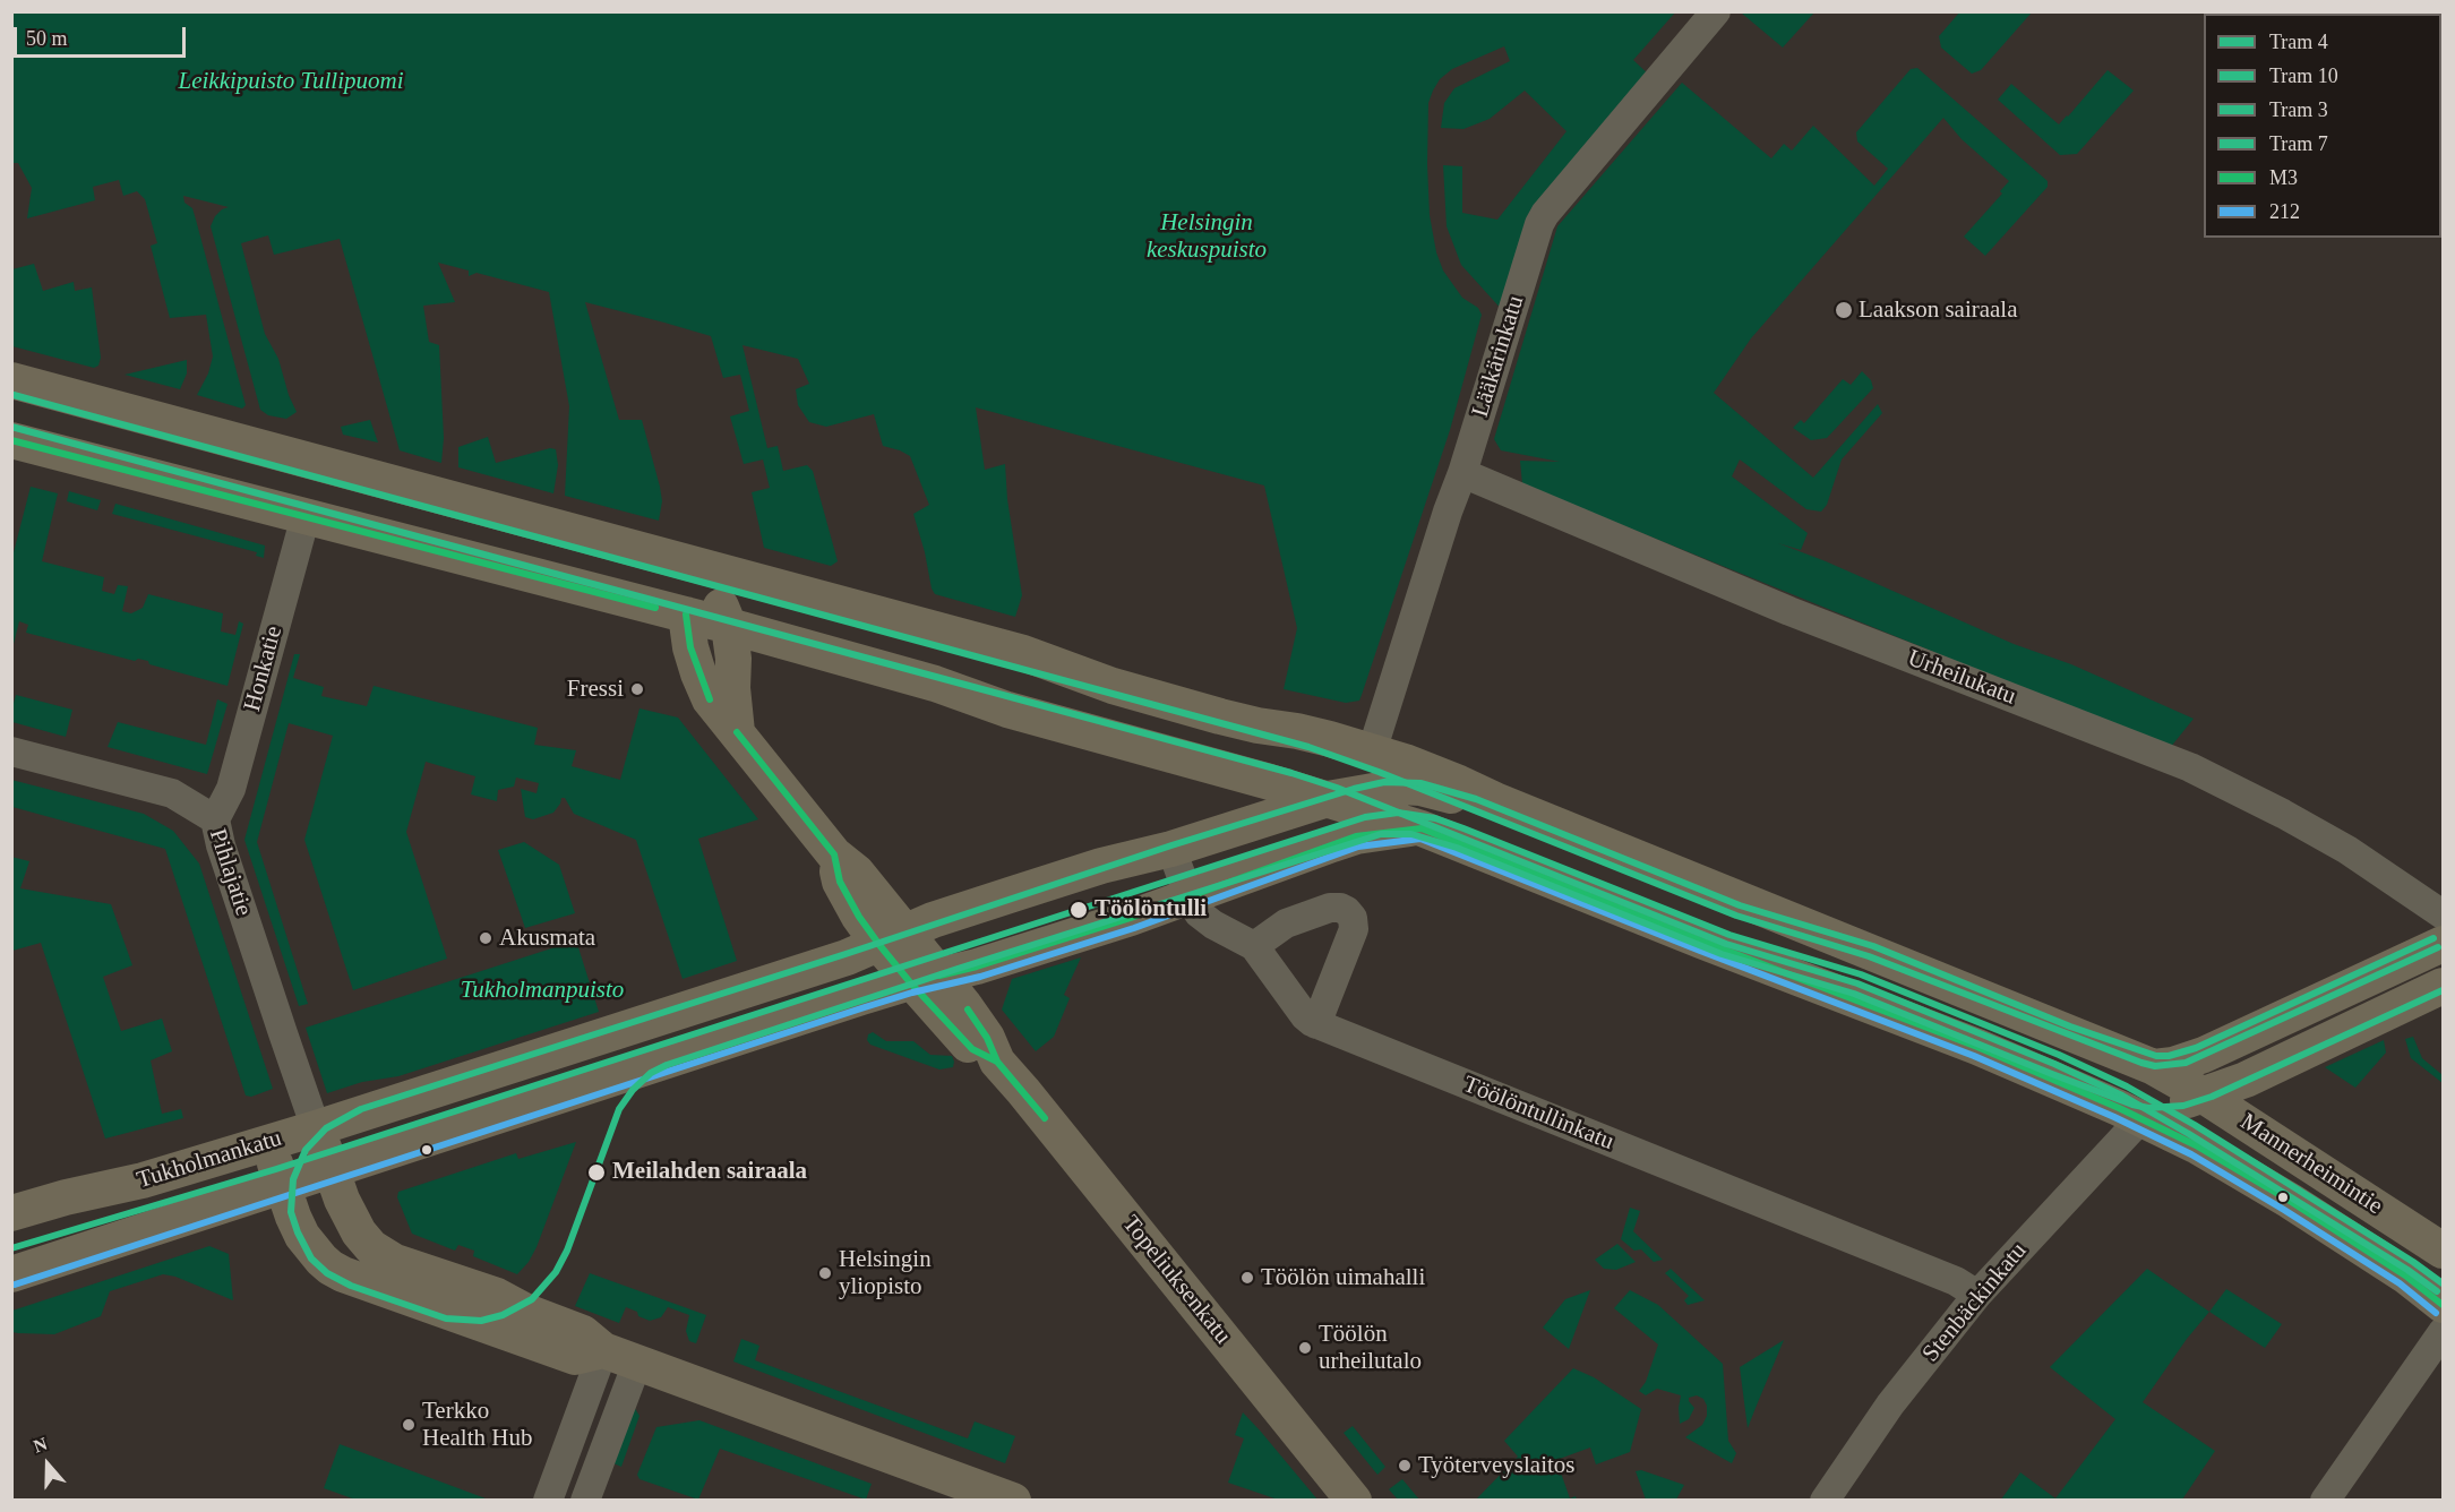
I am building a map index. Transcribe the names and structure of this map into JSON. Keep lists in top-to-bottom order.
{
  "streets": {
    "main road": ["Tukholmankatu", "Mannerheimintie", "Topeliuksenkatu"],
    "street": [
      "Lääkärinkatu",
      "Honkatie",
      "Urheilukatu",
      "Pihlajatie",
      "Töölöntullinkatu",
      "Stenbäckinkatu"
    ]
  },
  "crossings": [
    ["Lääkärinkatu", "Urheilukatu"],
    ["Lääkärinkatu", "Mannerheimintie"],
    ["Honkatie", "Pihlajatie"],
    ["Honkatie", "Mannerheimintie"],
    ["Pihlajatie", "Tukholmankatu"],
    ["Töölöntullinkatu", "Tukholmankatu"],
    ["Töölöntullinkatu", "Stenbäckinkatu"],
    ["Tukholmankatu", "Mannerheimintie"],
    ["Tukholmankatu", "Topeliuksenkatu"],
    ["Mannerheimintie", "Topeliuksenkatu"],
    ["Mannerheimintie", "Stenbäckinkatu"]
  ],
  "parks": ["Leikkipuisto Tullipuomi", "Helsingin keskuspuisto", "Tukholmanpuisto"],
  "places": [
    "Laakson sairaala",
    "Fressi",
    "Töölöntulli",
    "Akusmata",
    "Meilahden sairaala",
    "Helsingin yliopisto",
    "Töölön uimahalli",
    "Töölön urheilutalo",
    "Terkko Health Hub",
    "Työterveyslaitos"
  ],
  "lines": [
    "tram line 3",
    "tram line 10",
    "transit line M3",
    "tram line 7",
    "tram line 4",
    "transit line 212"
  ],
  "legend": [
    "Tram 4",
    "Tram 10",
    "Tram 3",
    "Tram 7",
    "M3",
    "212"
  ],
  "scale_bar": "50 m",
  "north": "top"
}
